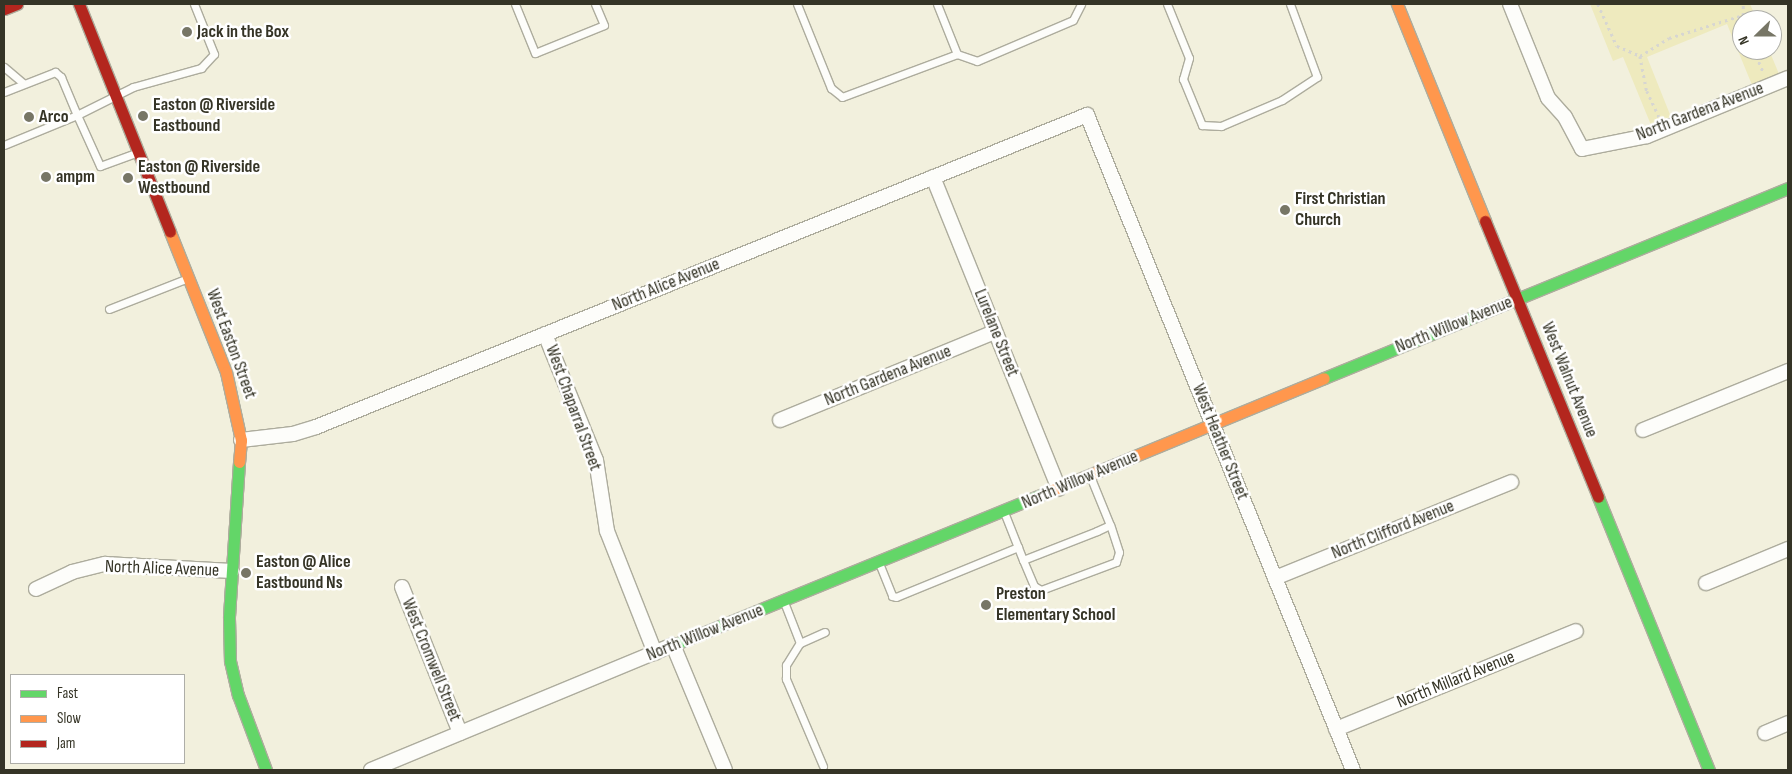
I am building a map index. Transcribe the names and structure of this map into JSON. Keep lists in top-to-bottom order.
{
  "streets": {
    "street": [
      "North Gardena Avenue",
      "North Alice Avenue",
      "North Willow Avenue",
      "Lurelane Street",
      "West Easton Street",
      "West Walnut Avenue",
      "West Chaparral Street",
      "West Heather Street",
      "North Clifford Avenue",
      "West Cromwell Street",
      "North Millard Avenue"
    ]
  },
  "crossings": [
    ["North Gardena Avenue", "Lurelane Street"],
    ["North Alice Avenue", "Lurelane Street"],
    ["North Alice Avenue", "West Easton Street"],
    ["North Alice Avenue", "West Chaparral Street"],
    ["North Alice Avenue", "West Heather Street"],
    ["North Willow Avenue", "Lurelane Street"],
    ["North Willow Avenue", "West Walnut Avenue"],
    ["North Willow Avenue", "West Chaparral Street"],
    ["North Willow Avenue", "West Heather Street"],
    ["North Willow Avenue", "West Cromwell Street"],
    ["West Heather Street", "North Clifford Avenue"],
    ["West Heather Street", "North Millard Avenue"]
  ],
  "places": [
    "Jack in the Box",
    "Easton @ Riverside Eastbound",
    "Arco",
    "ampm",
    "Easton @ Riverside Westbound",
    "First Christian Church",
    "Easton @ Alice Eastbound Ns",
    "Preston Elementary School"
  ],
  "legend": ["Fast", "Slow", "Jam"],
  "north": "left"
}
